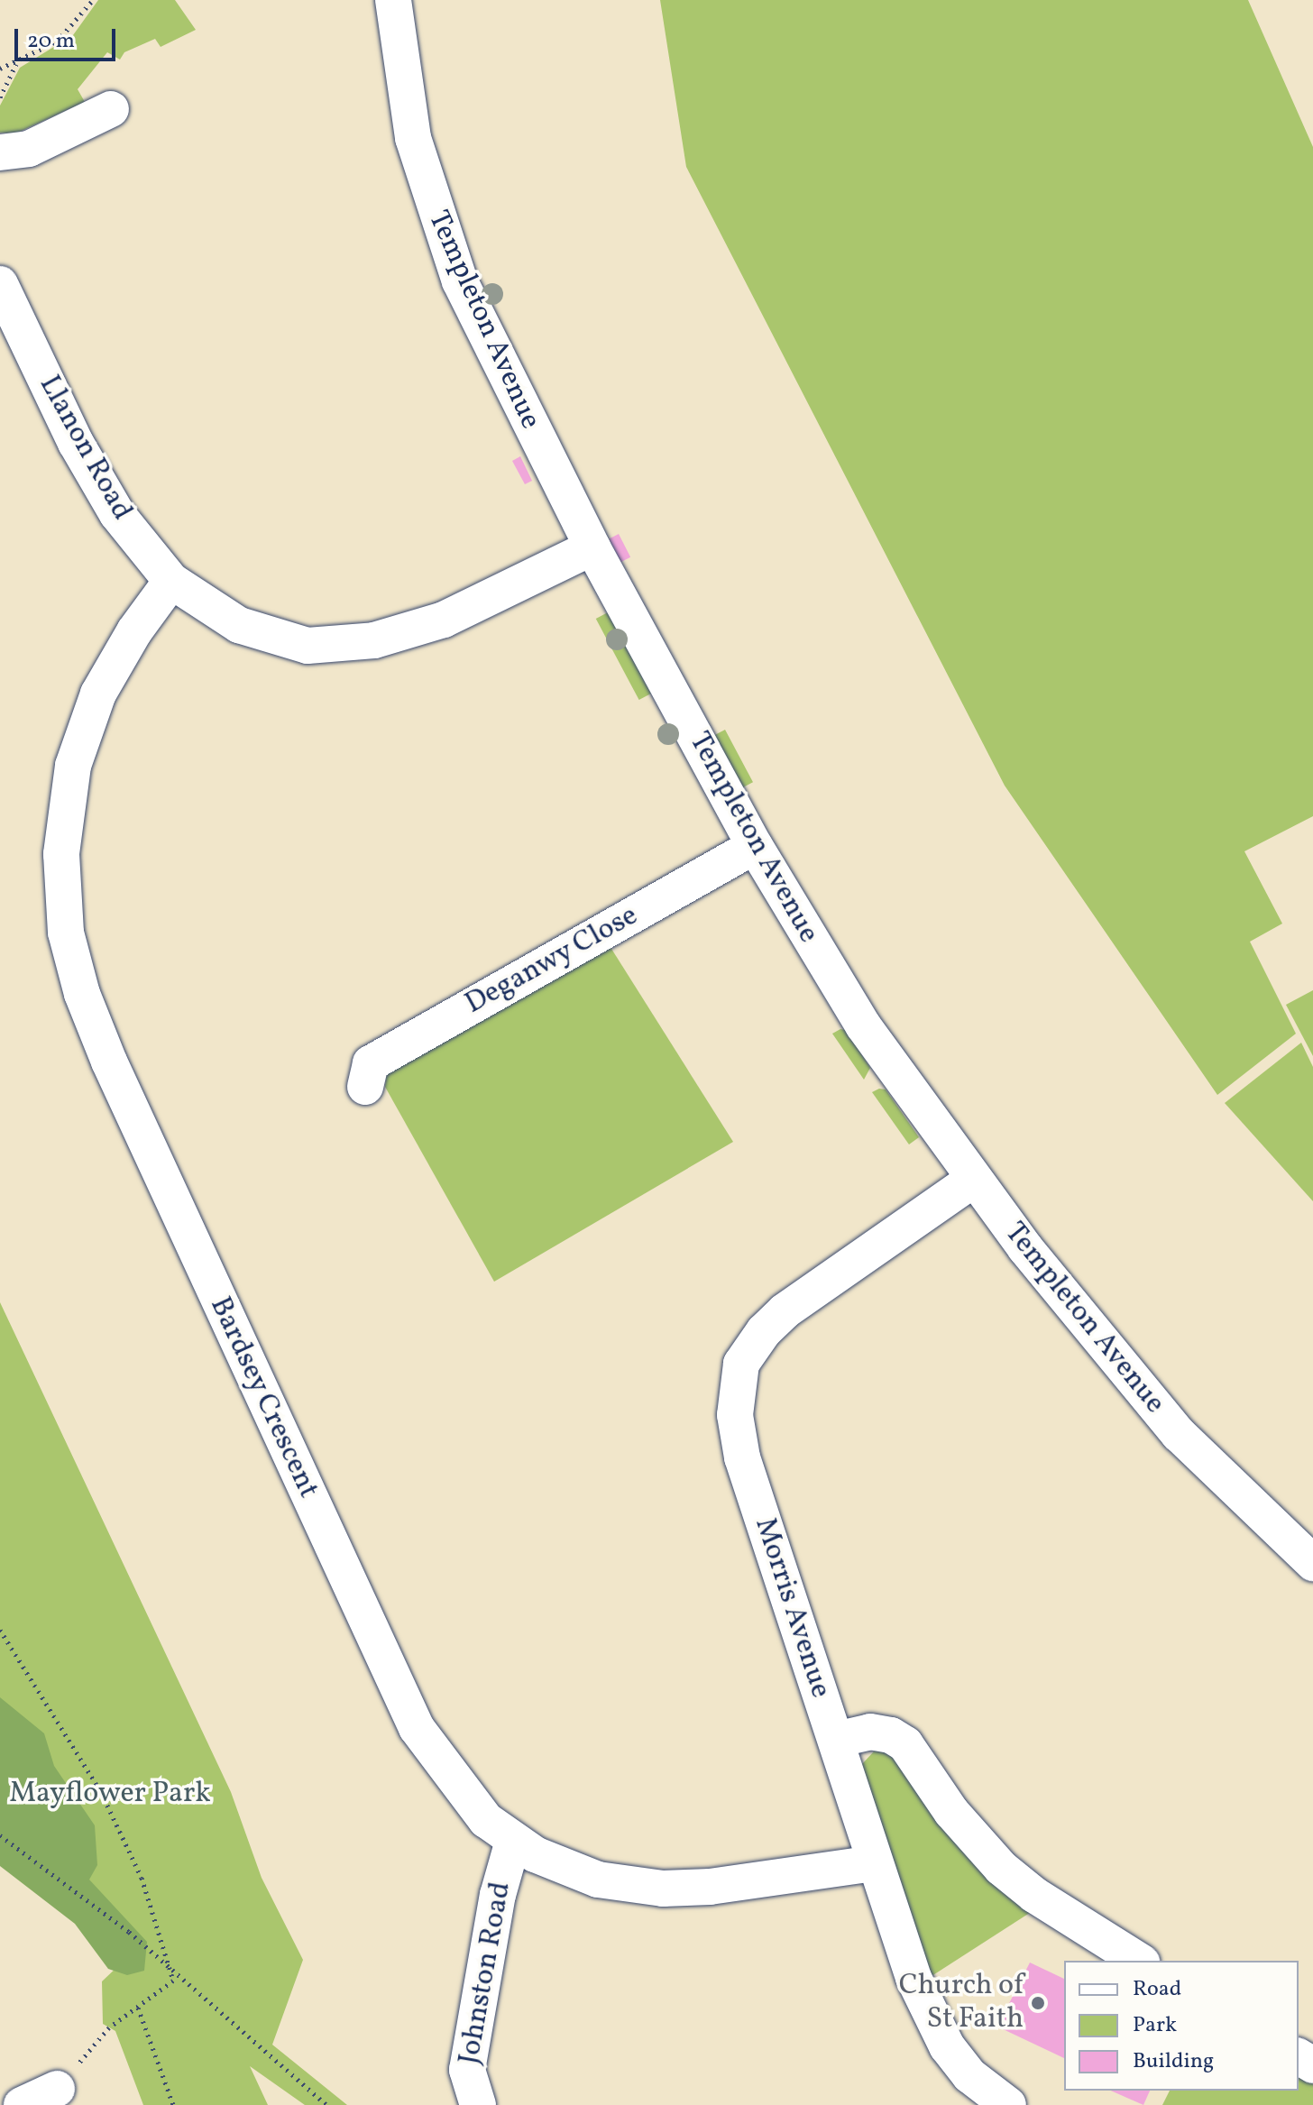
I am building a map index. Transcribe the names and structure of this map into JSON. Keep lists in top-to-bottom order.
{
  "streets": {
    "street": [
      "Templeton Avenue",
      "Llanon Road",
      "Deganwy Close",
      "Bardsey Crescent",
      "Morris Avenue",
      "Johnston Road"
    ]
  },
  "crossings": [
    ["Templeton Avenue", "Llanon Road"],
    ["Templeton Avenue", "Deganwy Close"],
    ["Templeton Avenue", "Morris Avenue"],
    ["Llanon Road", "Bardsey Crescent"],
    ["Bardsey Crescent", "Morris Avenue"],
    ["Bardsey Crescent", "Johnston Road"]
  ],
  "parks": ["Mayflower Park"],
  "places": ["Church of St Faith"],
  "legend": ["Road", "Park", "Building"],
  "scale_bar": "20 m"
}
